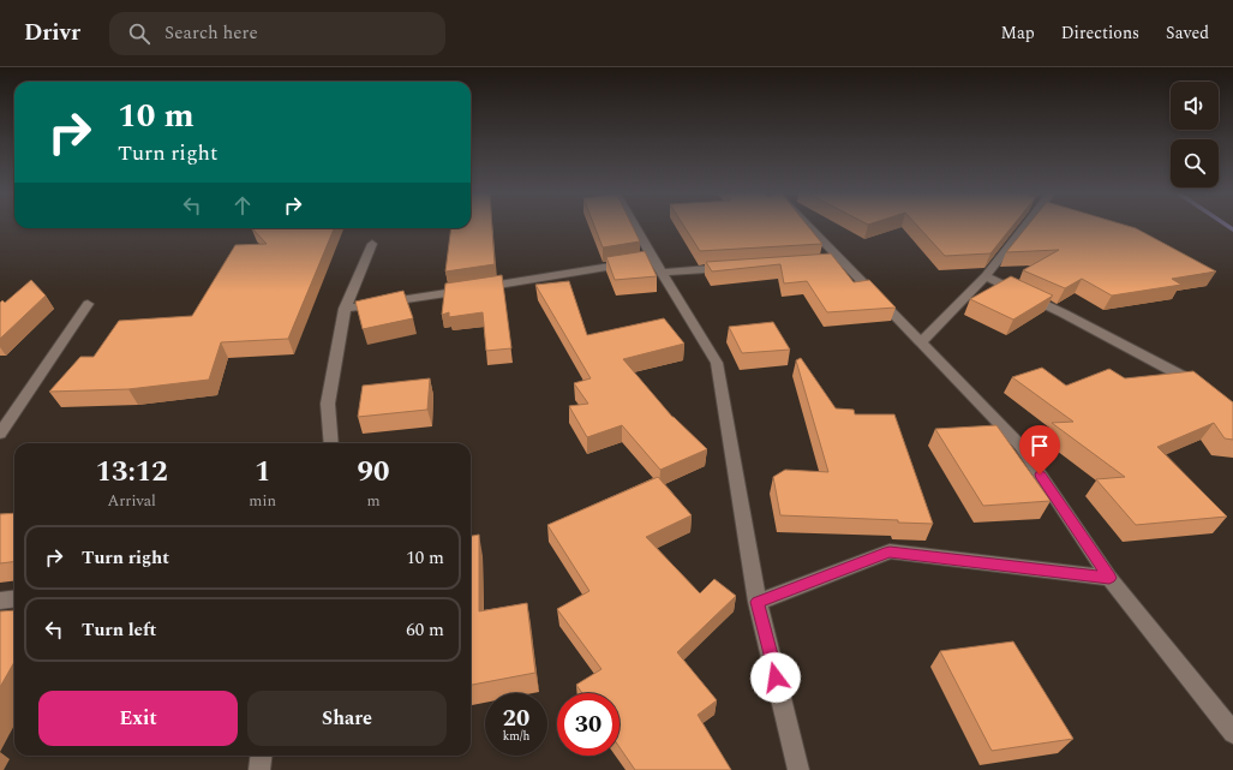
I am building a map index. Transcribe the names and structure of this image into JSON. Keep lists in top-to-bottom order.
{
  "page": {
    "header": "Drivr",
    "search": "Search here",
    "nav": ["Map", "Directions", "Saved"],
    "turn": ["10 m", "Turn right"],
    "eta": [
      "13:12",
      "Arrival",
      "1",
      "min",
      "90",
      "m"
    ],
    "list": [
      {
        "name": "Turn right",
        "value": "10 m"
      },
      {
        "name": "Turn left",
        "value": "60 m"
      }
    ],
    "buttons": ["Exit", "Share"],
    "speed": "20 km/h",
    "limit": "30"
  }
}
